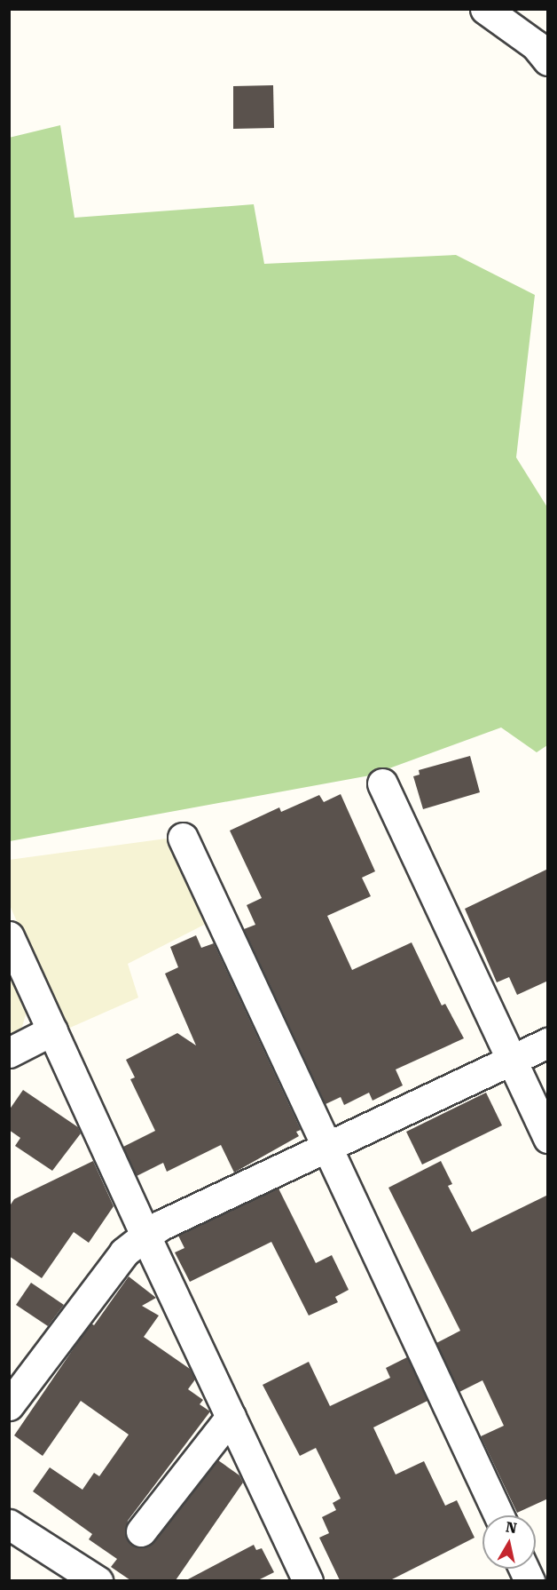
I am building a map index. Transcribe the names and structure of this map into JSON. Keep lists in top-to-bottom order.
{
  "north": "top"
}
